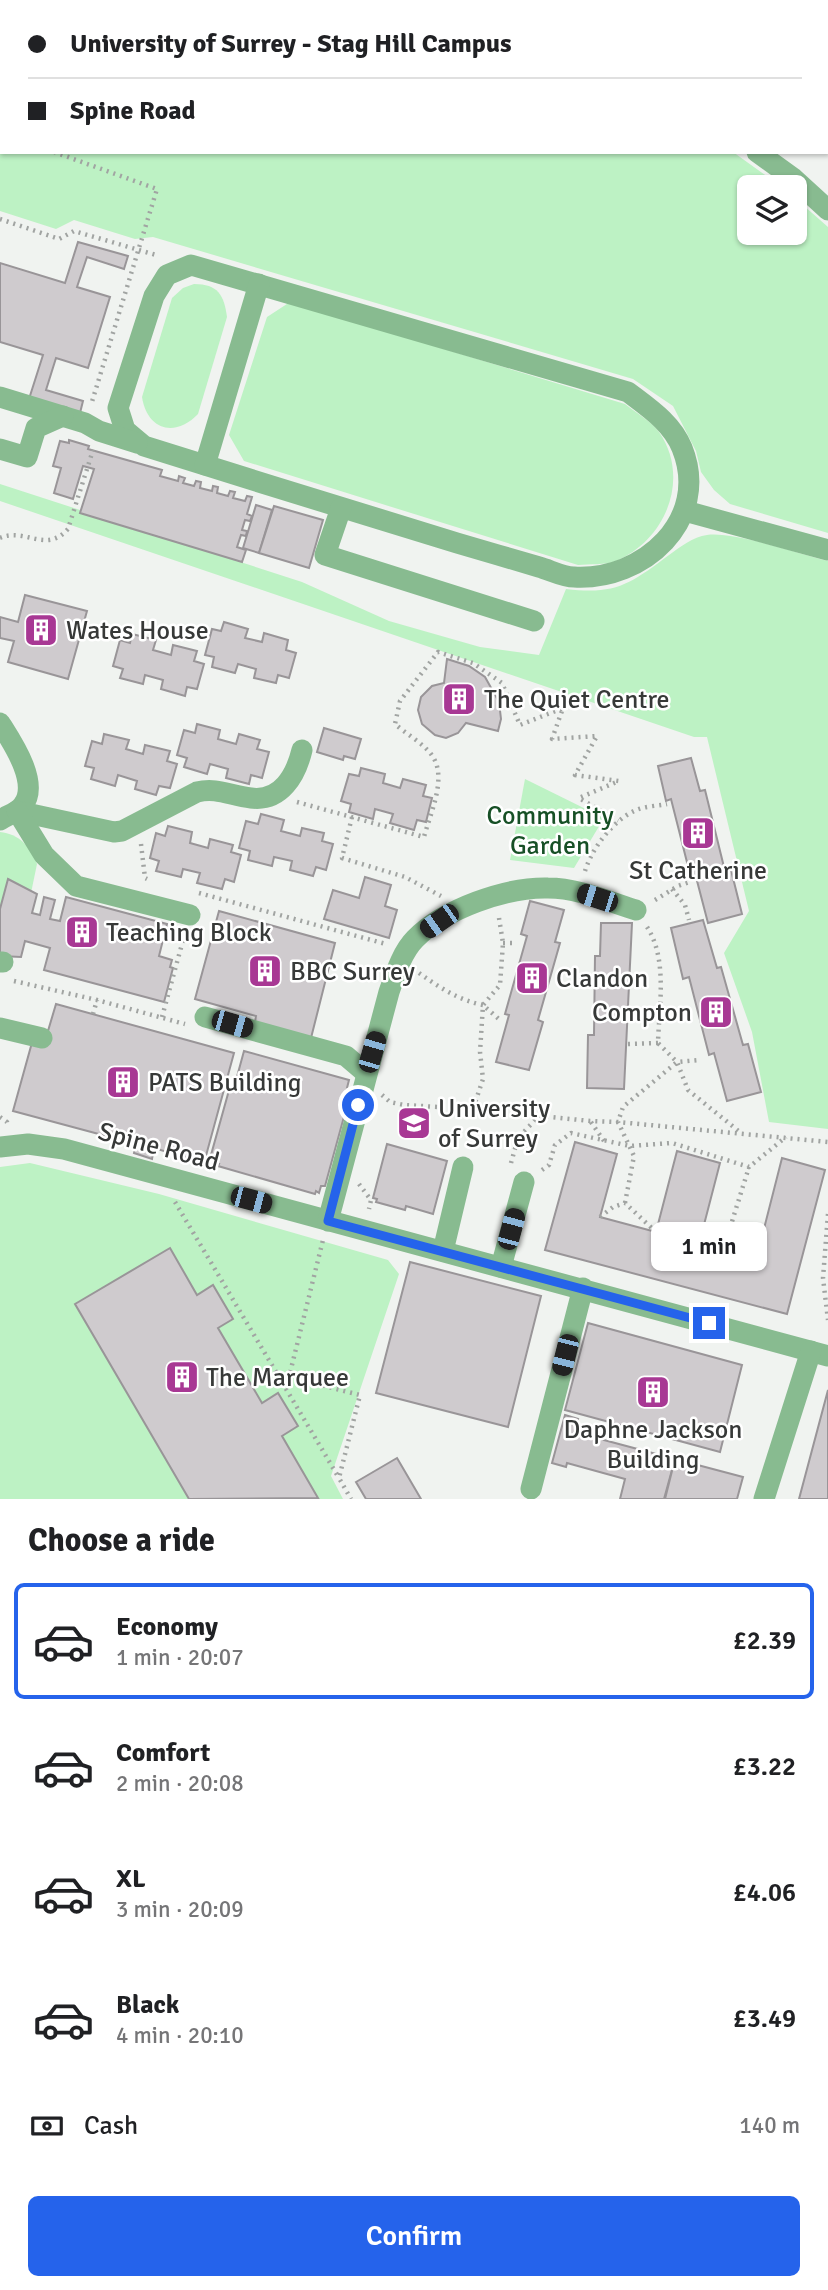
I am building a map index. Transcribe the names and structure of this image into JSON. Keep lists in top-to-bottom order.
{
  "streets": {
    "street": ["Spine Road"]
  },
  "parks": ["Community Garden"],
  "places": {
    "building": [
      "Wates House",
      "The Quiet Centre",
      "St Catherine",
      "Teaching Block",
      "BBC Surrey",
      "Clandon",
      "Compton",
      "PATS Building",
      "The Marquee",
      "Daphne Jackson Building"
    ],
    "school or university": ["University of Surrey"]
  },
  "page": {
    "banner": ["University of Surrey - Stag Hill Campus", "Spine Road"],
    "bubble": "1 min",
    "heading": "Choose a ride",
    "list": [
      {
        "name": "Economy",
        "note": "1 min · 20:07",
        "value": "£2.39"
      },
      {
        "name": "Comfort",
        "note": "2 min · 20:08",
        "value": "£3.22"
      },
      {
        "name": "XL",
        "note": "3 min · 20:09",
        "value": "£4.06"
      },
      {
        "name": "Black",
        "note": "4 min · 20:10",
        "value": "£3.49"
      }
    ],
    "pay": ["Cash", "140 m"],
    "buttons": "Confirm"
  }
}
